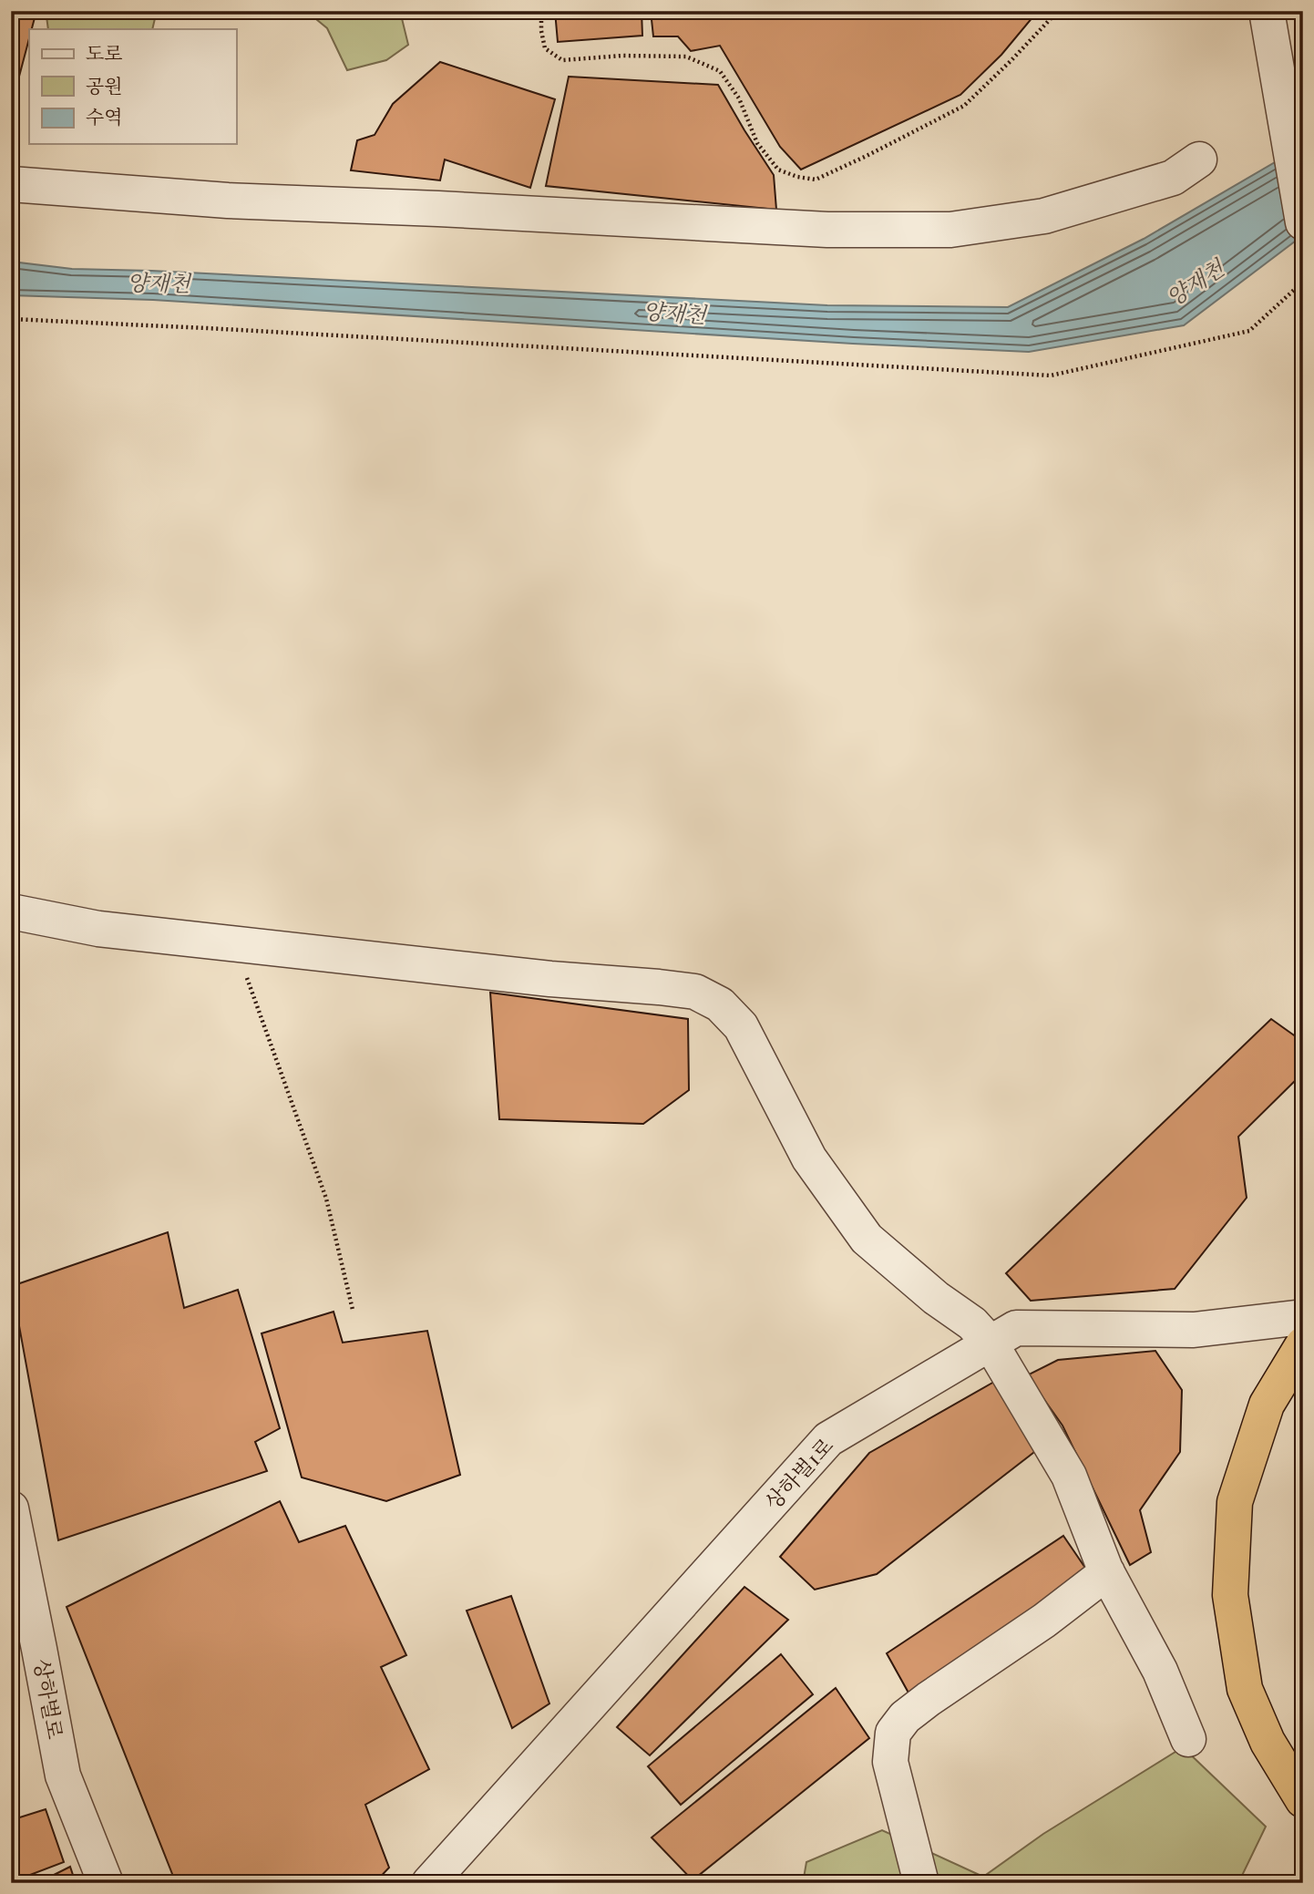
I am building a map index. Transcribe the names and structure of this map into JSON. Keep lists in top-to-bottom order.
{
  "streets": {
    "street": ["상하벌1로", "상하벌로"]
  },
  "water": ["양재천"],
  "legend": ["도로", "공원", "수역"]
}
